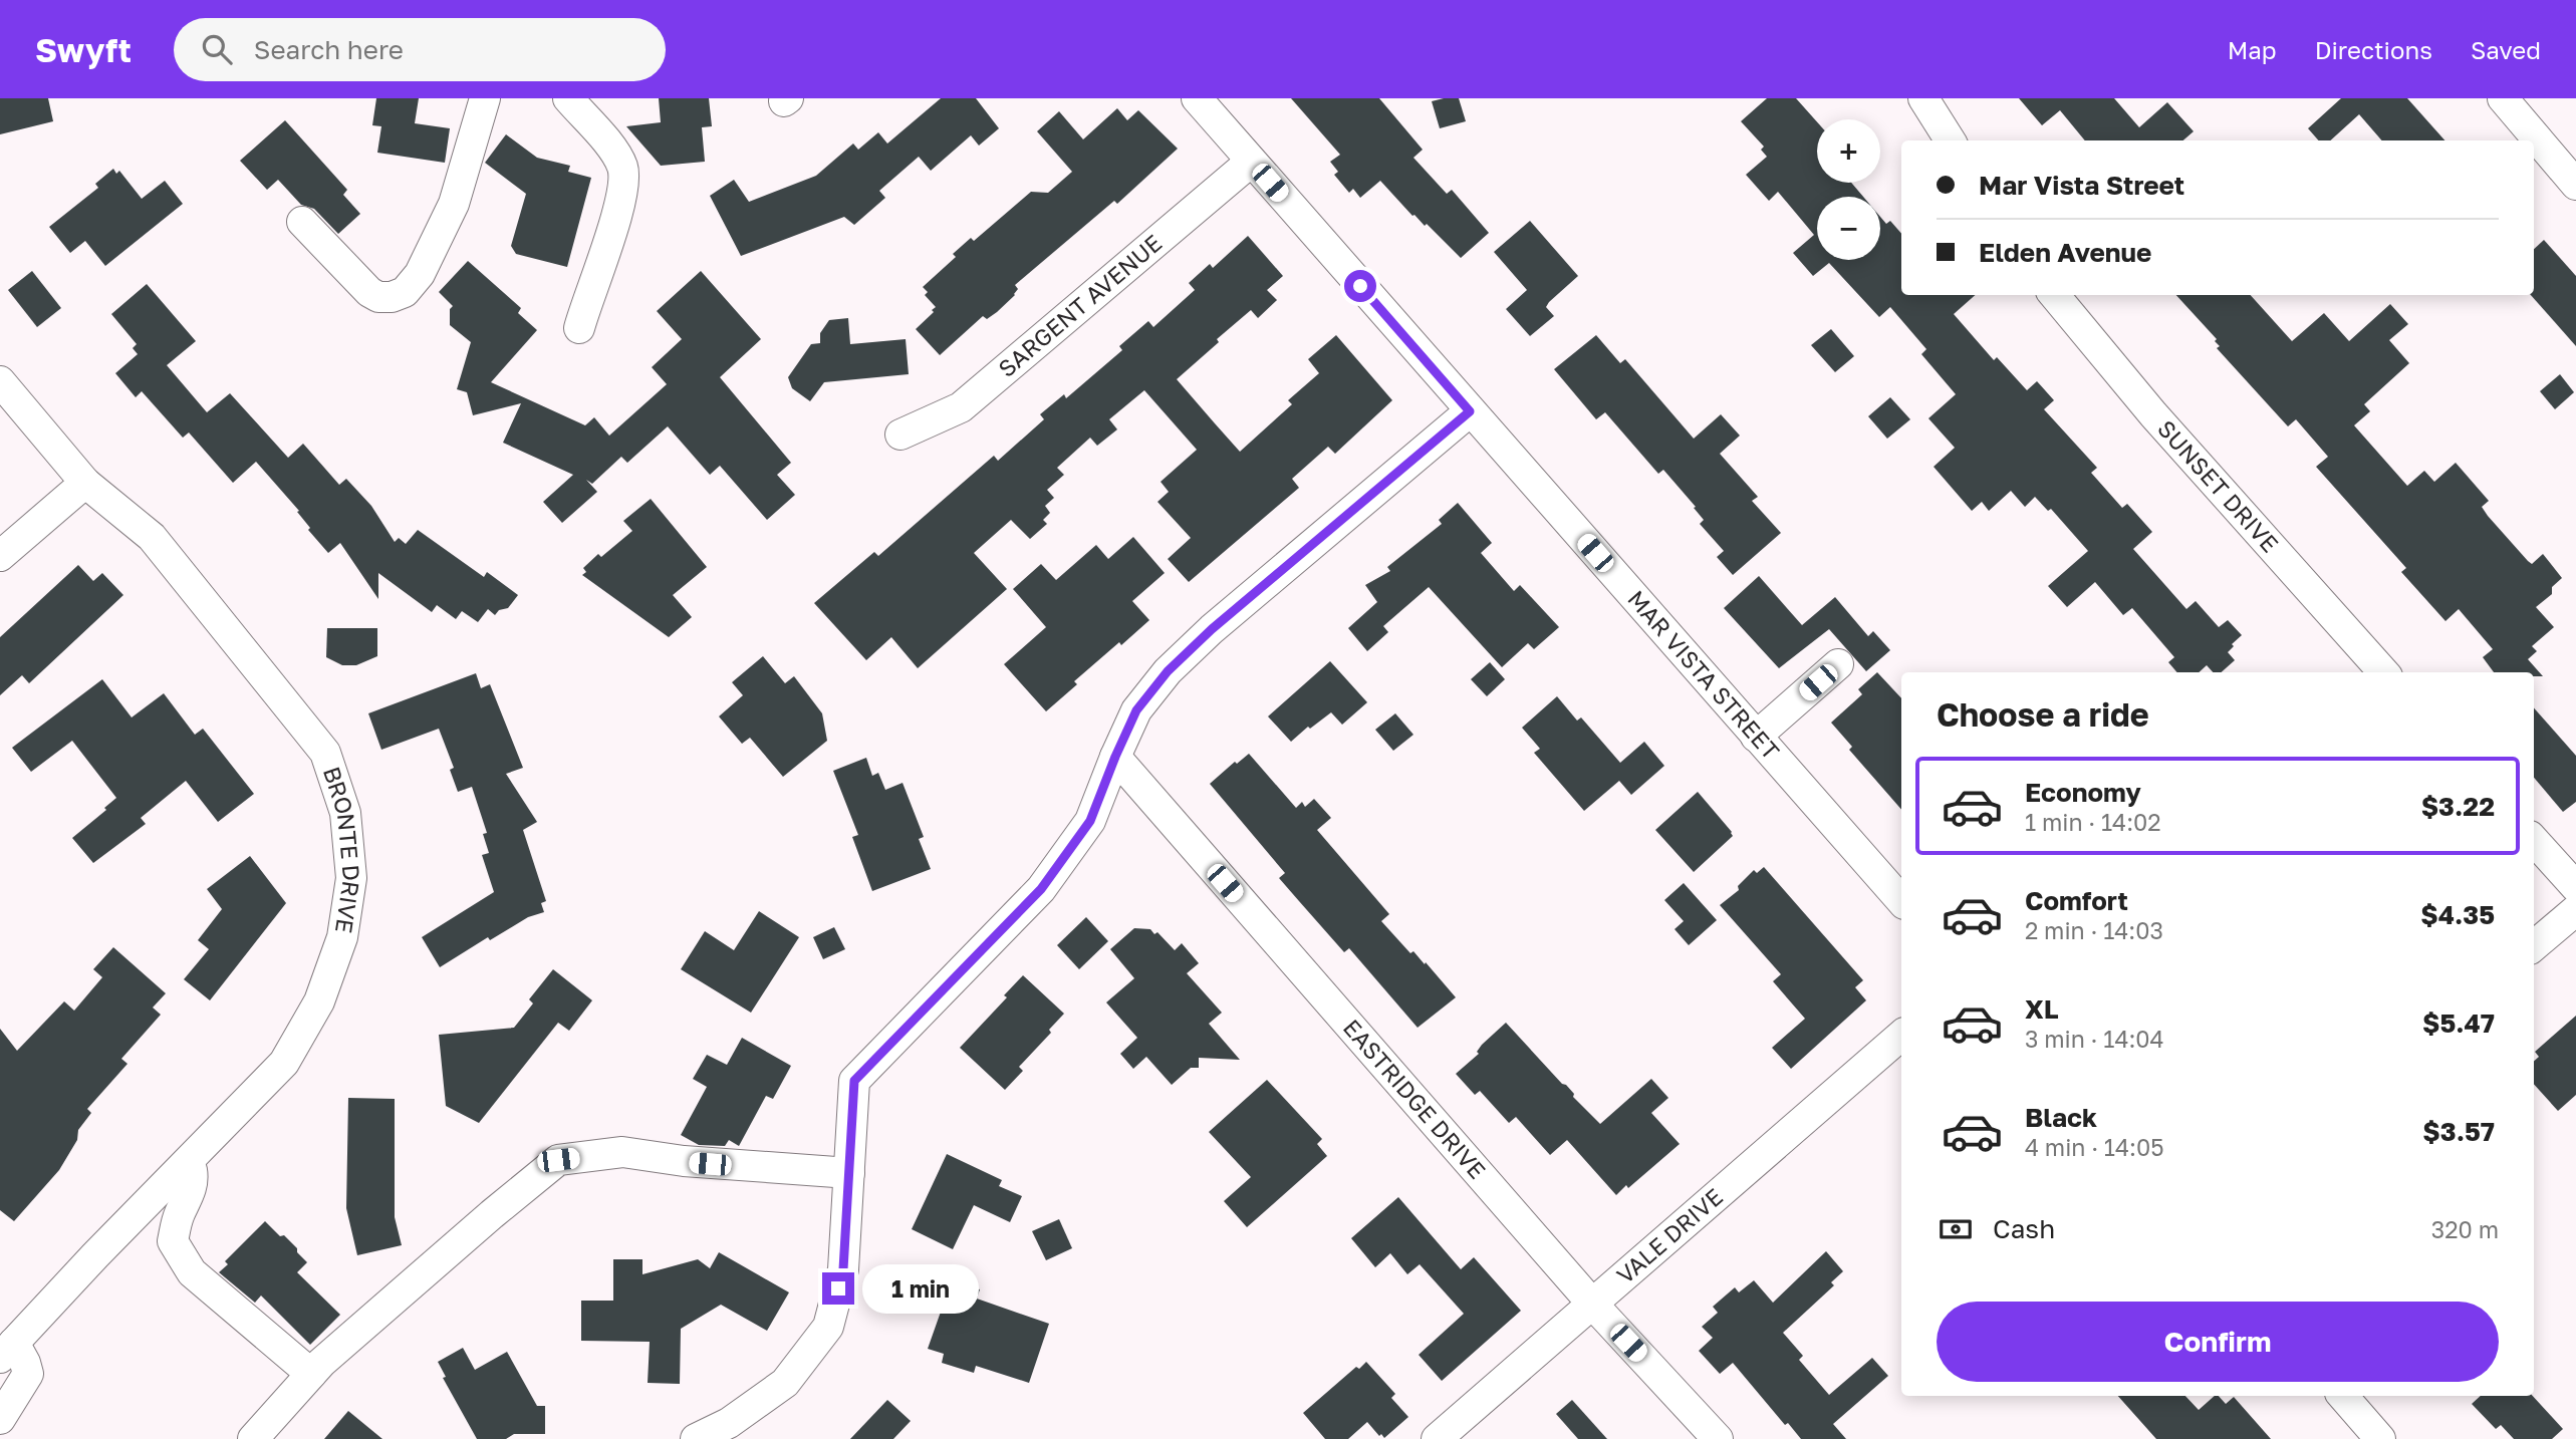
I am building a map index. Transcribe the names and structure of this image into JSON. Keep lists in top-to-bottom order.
{
  "streets": {
    "street": [
      "SARGENT AVENUE",
      "SUNSET DRIVE",
      "MAR VISTA STREET",
      "BRONTE DRIVE",
      "EASTRIDGE DRIVE",
      "VALE DRIVE"
    ]
  },
  "crossings": [
    ["SARGENT AVENUE", "MAR VISTA STREET"],
    ["EASTRIDGE DRIVE", "VALE DRIVE"]
  ],
  "page": {
    "header": "Swyft",
    "search": "Search here",
    "nav": ["Map", "Directions", "Saved"],
    "map_buttons": ["+", "−"],
    "banner": ["Mar Vista Street", "Elden Avenue"],
    "heading": "Choose a ride",
    "list": [
      {
        "name": "Economy",
        "note": "1 min · 14:02",
        "value": "$3.22"
      },
      {
        "name": "Comfort",
        "note": "2 min · 14:03",
        "value": "$4.35"
      },
      {
        "name": "XL",
        "note": "3 min · 14:04",
        "value": "$5.47"
      },
      {
        "name": "Black",
        "note": "4 min · 14:05",
        "value": "$3.57"
      }
    ],
    "pay": ["Cash", "320 m"],
    "bubble": "1 min",
    "buttons": "Confirm"
  }
}
